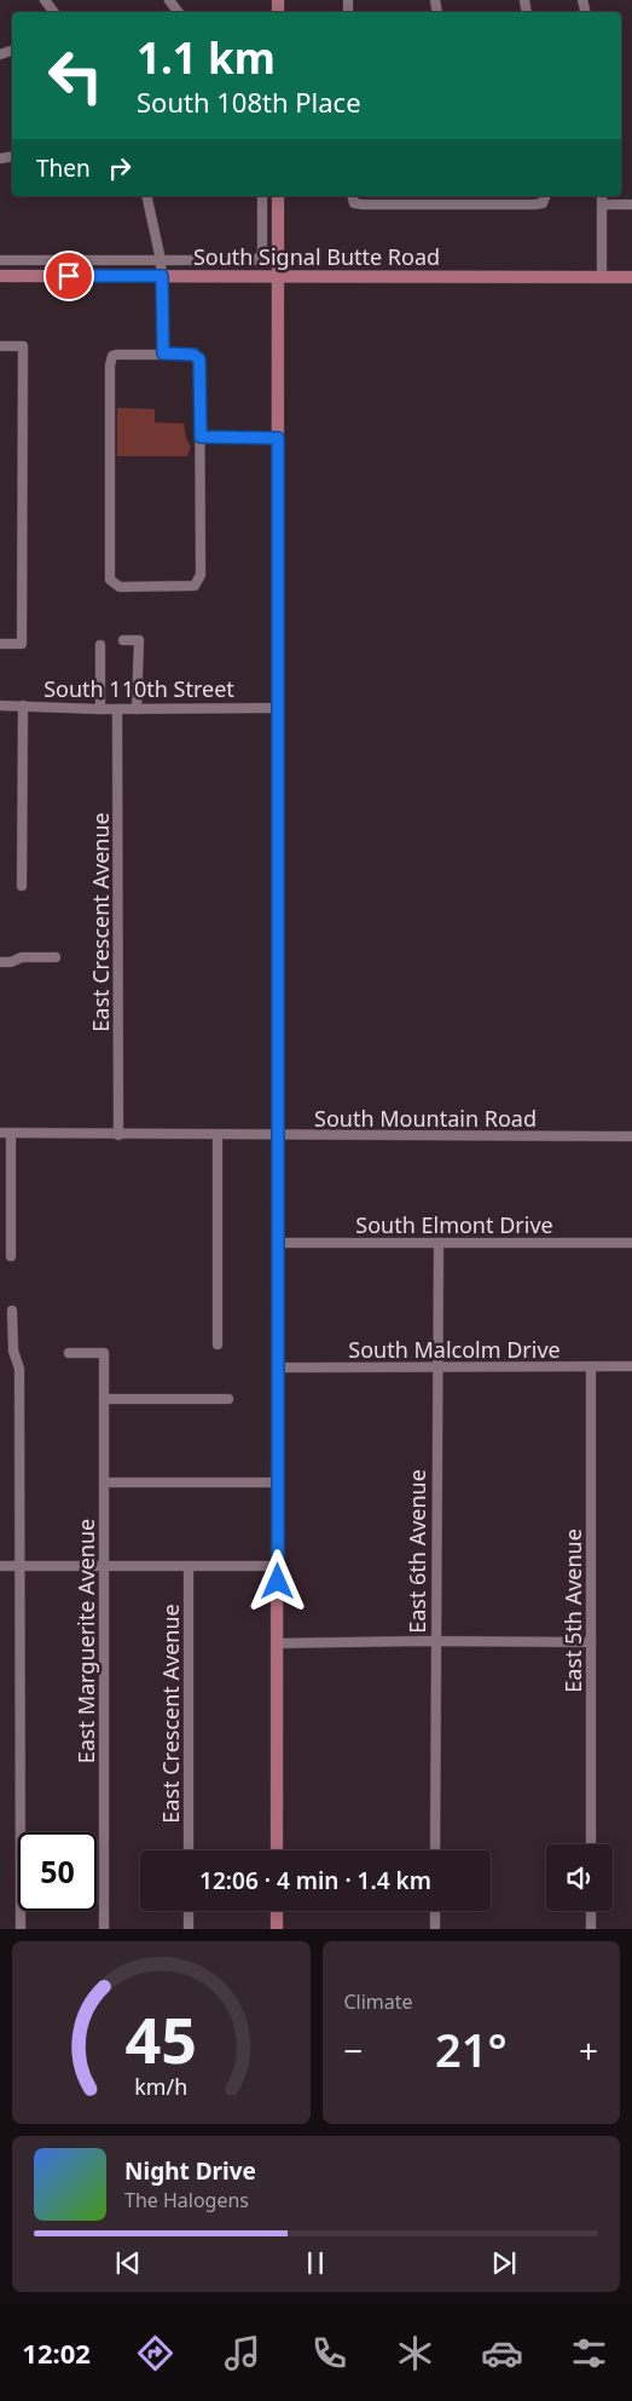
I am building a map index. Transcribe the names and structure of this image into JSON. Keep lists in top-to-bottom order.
{
  "streets": {
    "main road": ["South Signal Butte Road"],
    "street": [
      "South 110th Street",
      "East Crescent Avenue",
      "South Mountain Road",
      "South Elmont Drive",
      "South Malcolm Drive",
      "East 6th Avenue",
      "East 5th Avenue",
      "East Marguerite Avenue"
    ]
  },
  "crossings": [
    ["South 110th Street", "East Crescent Avenue"],
    ["East Crescent Avenue", "South Mountain Road"],
    ["South Elmont Drive", "East 6th Avenue"],
    ["South Malcolm Drive", "East 6th Avenue"],
    ["South Malcolm Drive", "East 5th Avenue"]
  ],
  "page": {
    "turn": ["1.1 km", "South 108th Place"],
    "then": "Then",
    "limit": "50",
    "trip": "12:06 · 4 min · 1.4 km",
    "tile": "Climate",
    "heat": ["−", "21°", "+"],
    "song": ["Night Drive", "The Halogens"],
    "tabs": "12:02",
    "gauge": ["45", "km/h"]
  }
}
